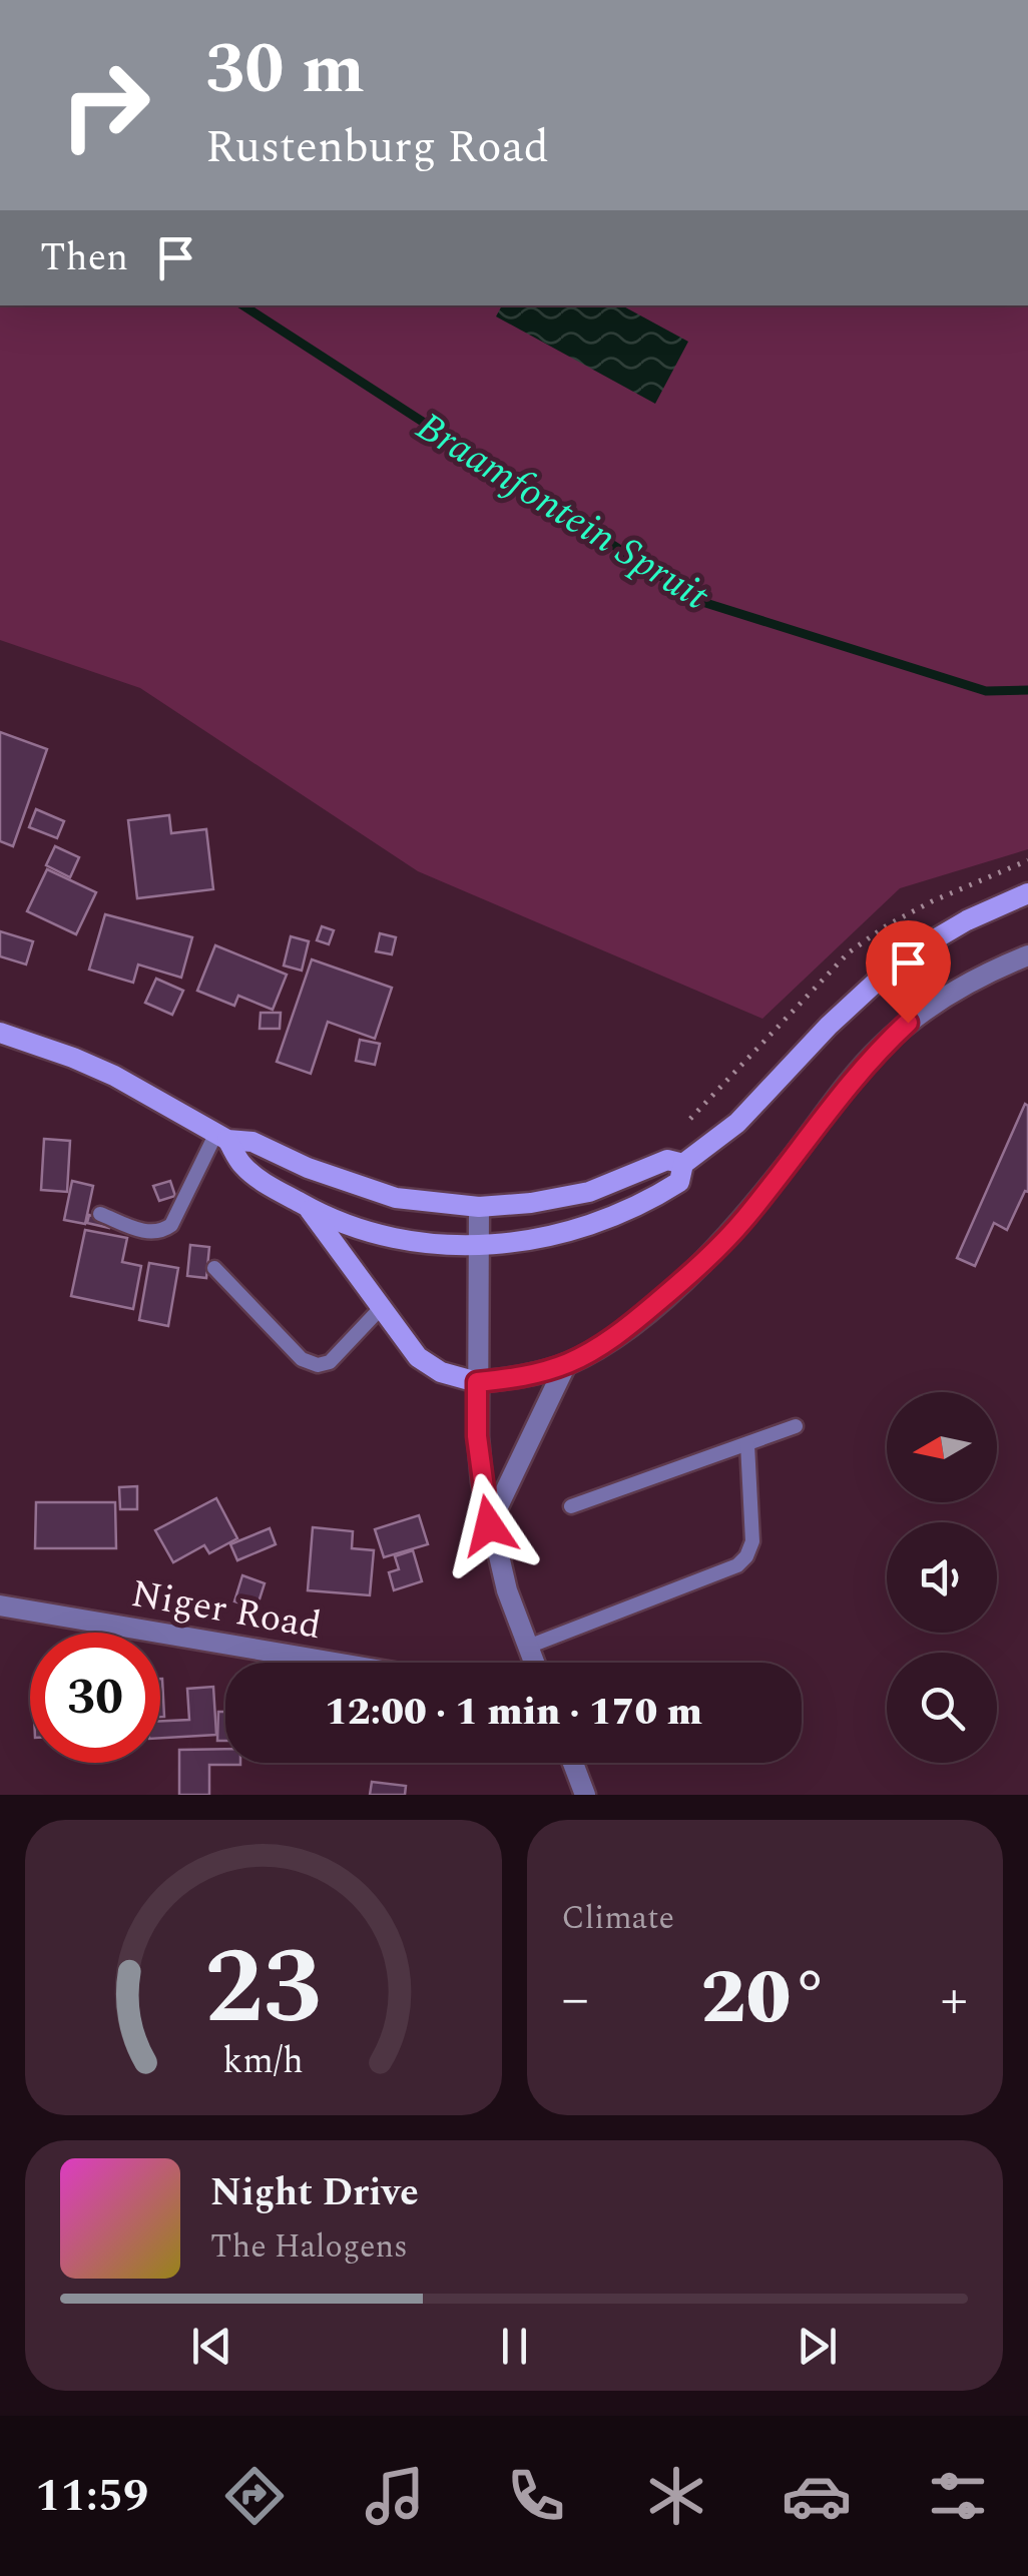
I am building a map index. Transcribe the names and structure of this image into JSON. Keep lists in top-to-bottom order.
{
  "streets": {
    "street": ["Niger Road"]
  },
  "water": ["Braamfontein Spruit"],
  "north": "left",
  "page": {
    "turn": ["30 m", "Rustenburg Road"],
    "then": "Then",
    "limit": "30",
    "trip": "12:00 · 1 min · 170 m",
    "tile": "Climate",
    "heat": ["−", "20°", "+"],
    "song": ["Night Drive", "The Halogens"],
    "tabs": "11:59",
    "gauge": ["23", "km/h"]
  }
}
